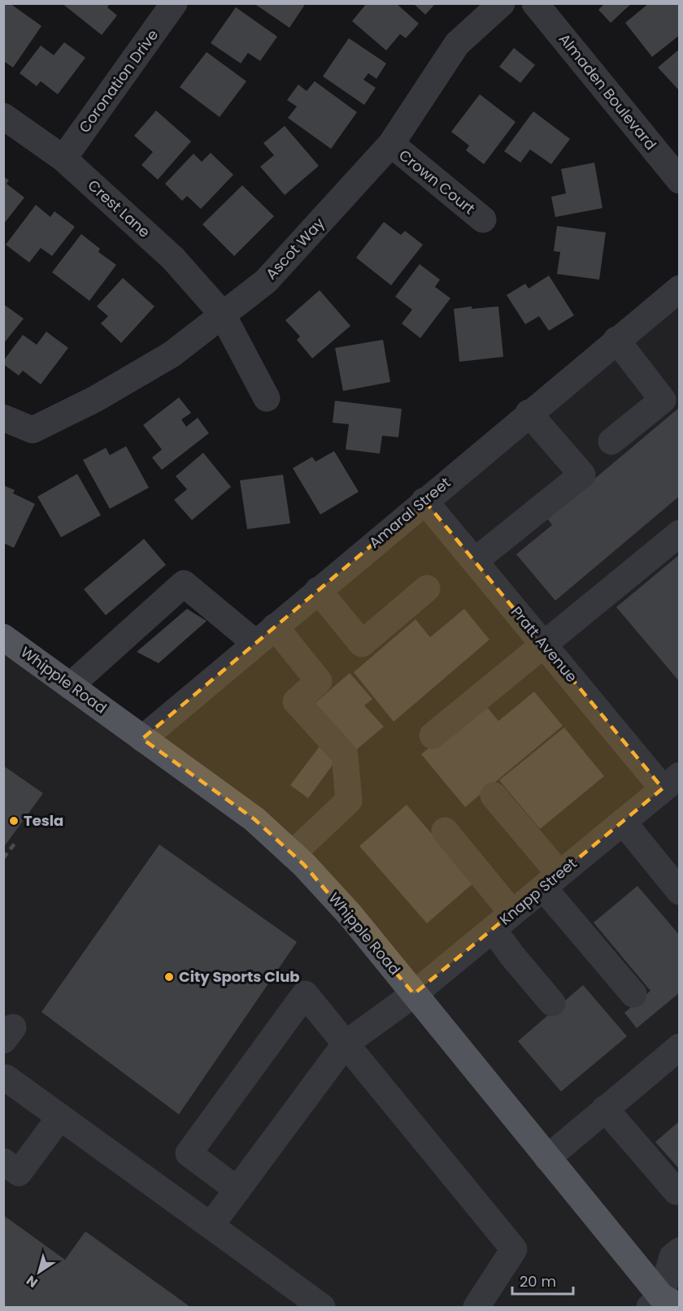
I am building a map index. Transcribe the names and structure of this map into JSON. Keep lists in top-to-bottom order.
{
  "streets": {
    "main road": ["Whipple Road"],
    "street": [
      "Coronation Drive",
      "Almaden Boulevard",
      "Crown Court",
      "Crest Lane",
      "Ascot Way",
      "Amaral Street",
      "Pratt Avenue",
      "Knapp Street"
    ]
  },
  "crossings": [
    ["Coronation Drive", "Crest Lane"],
    ["Crown Court", "Ascot Way"],
    ["Crest Lane", "Ascot Way"],
    ["Amaral Street", "Pratt Avenue"],
    ["Amaral Street", "Whipple Road"],
    ["Pratt Avenue", "Knapp Street"],
    ["Whipple Road", "Knapp Street"]
  ],
  "places": ["Tesla", "City Sports Club"],
  "scale_bar": "20 m",
  "north": "bottom left"
}
